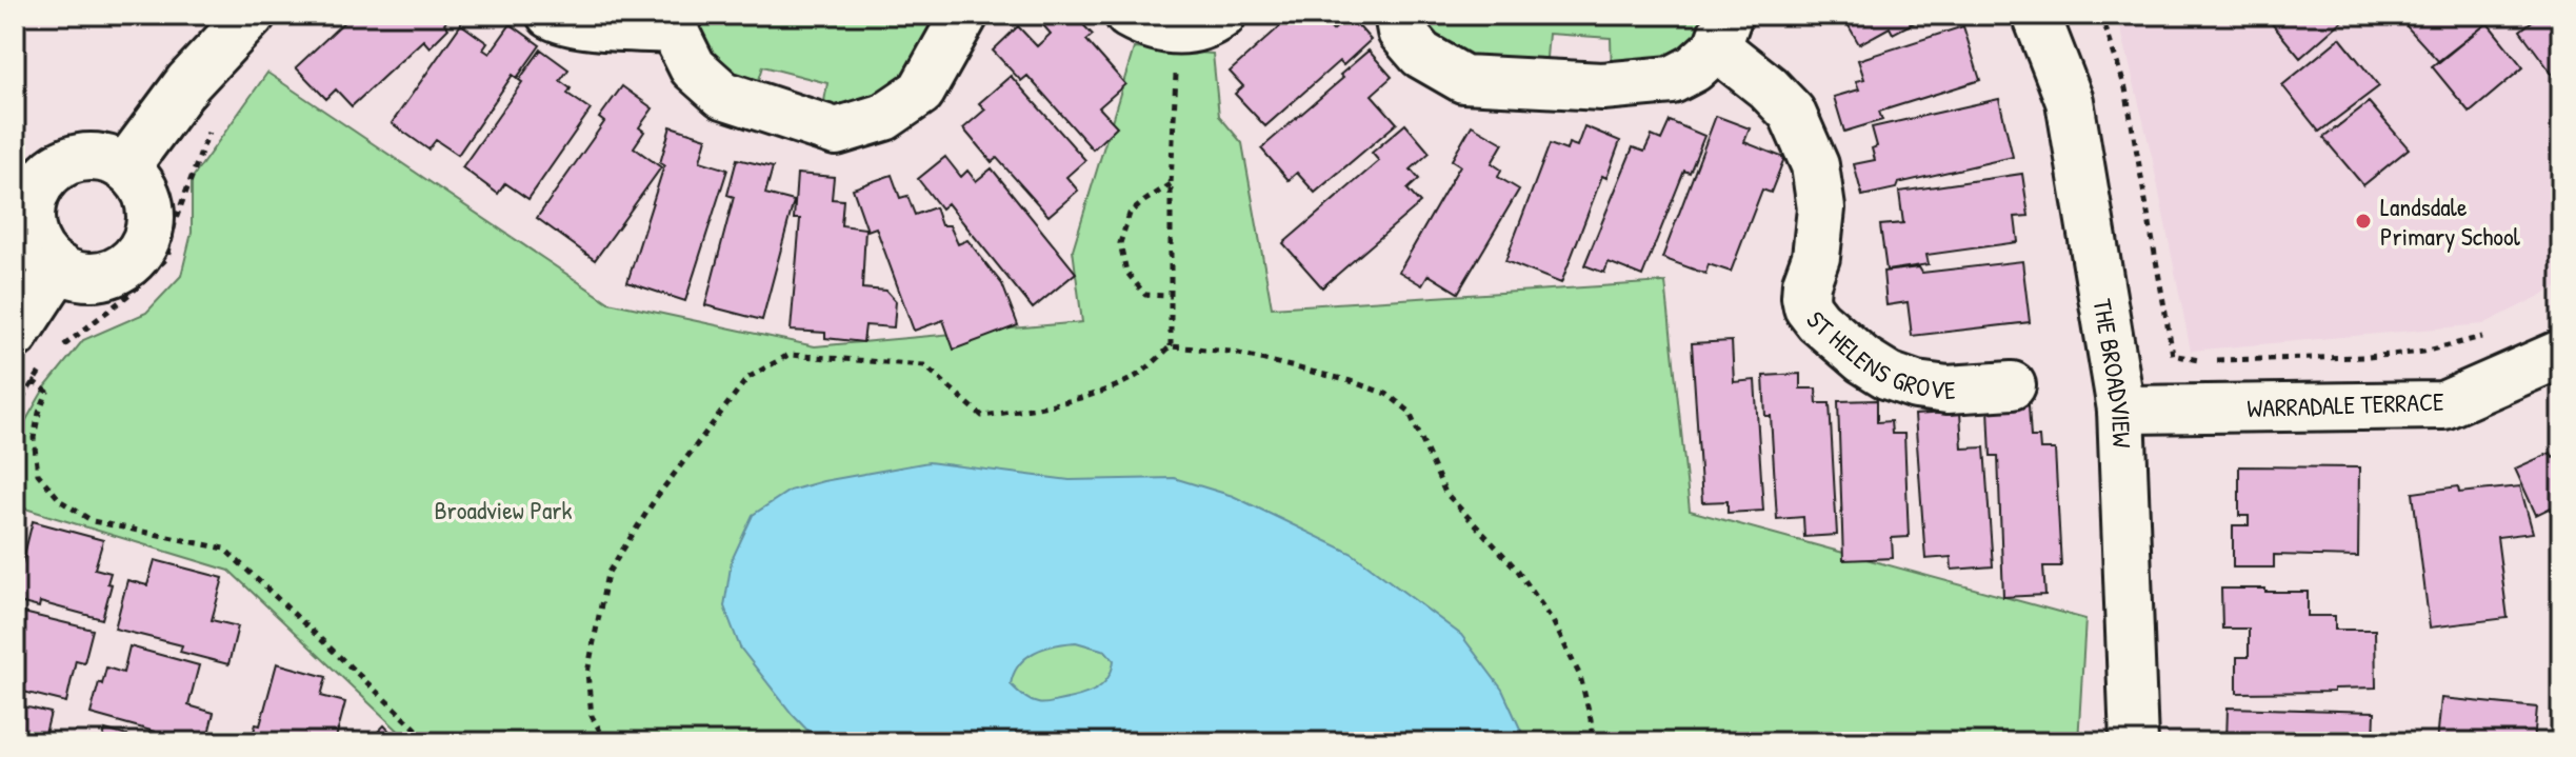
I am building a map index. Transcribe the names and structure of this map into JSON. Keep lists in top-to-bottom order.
{
  "streets": {
    "street": ["ST HELENS GROVE", "THE BROADVIEW", "WARRADALE TERRACE"]
  },
  "crossings": [
    ["THE BROADVIEW", "WARRADALE TERRACE"]
  ],
  "parks": ["Broadview Park"],
  "places": ["Landsdale Primary School"]
}
